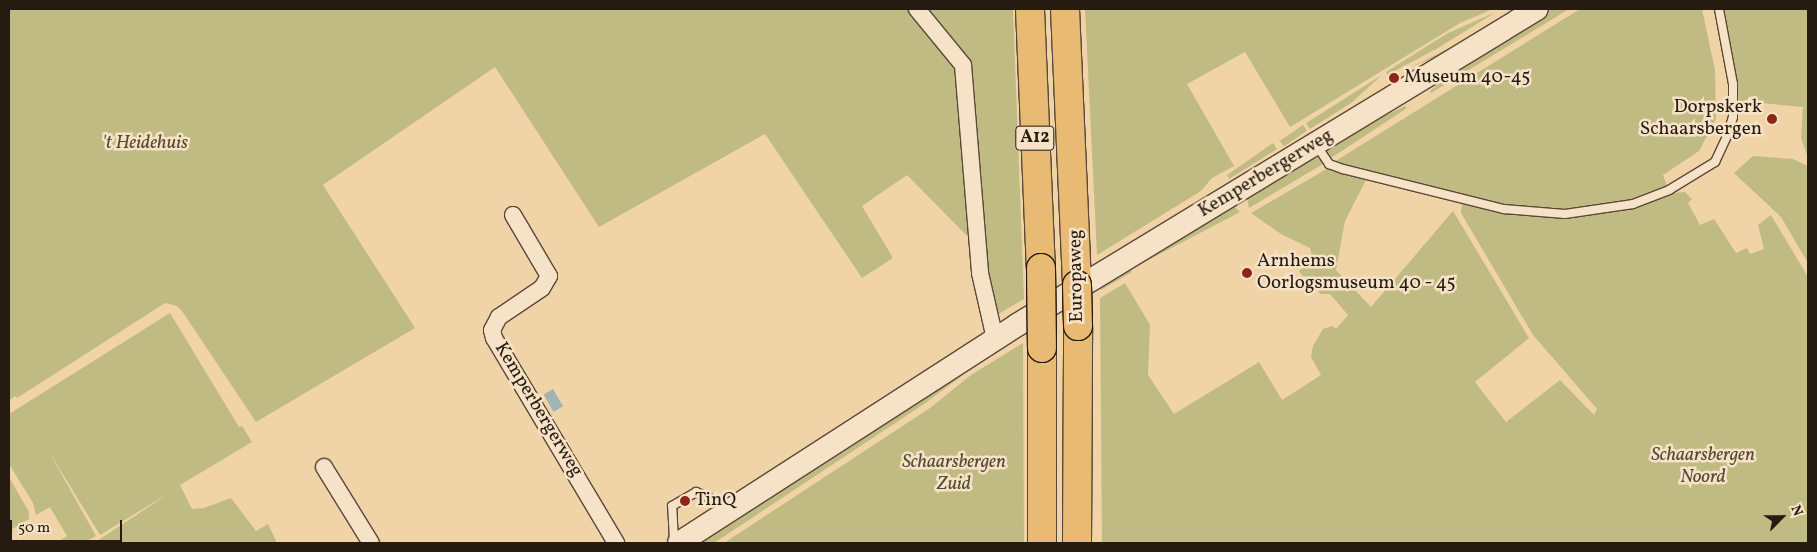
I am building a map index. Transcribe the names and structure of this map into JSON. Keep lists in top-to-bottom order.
{
  "streets": {
    "highway": ["A12", "Europaweg"],
    "main road": ["Kemperbergerweg"]
  },
  "parks": ["'t Heidehuis", "Schaarsbergen Noord", "Schaarsbergen Zuid"],
  "places": [
    "Museum 40-45",
    "Dorpskerk Schaarsbergen",
    "Arnhems Oorlogsmuseum 40 - 45",
    "TinQ"
  ],
  "scale_bar": "50 m",
  "north": "top right"
}
